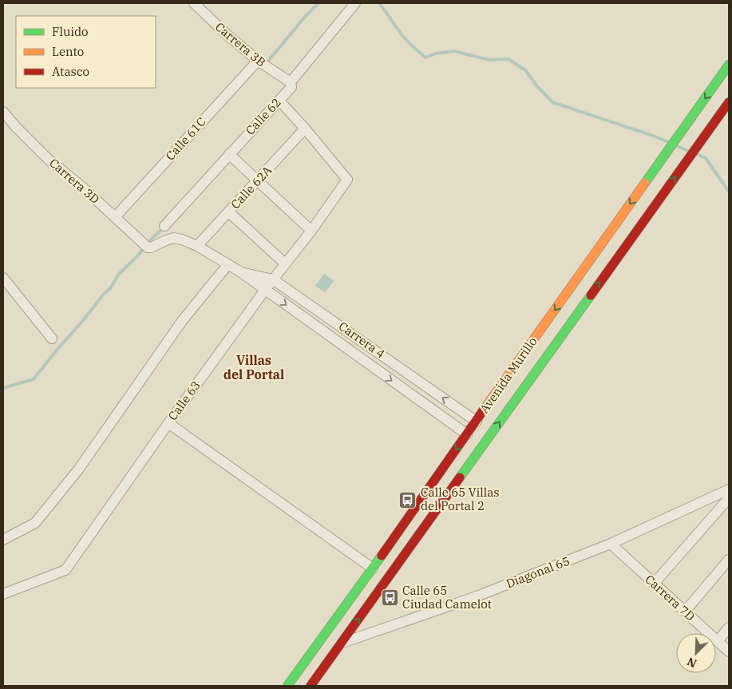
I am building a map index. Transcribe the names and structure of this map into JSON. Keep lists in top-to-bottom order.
{
  "streets": {
    "main road": ["Avenida Murillo"],
    "street": [
      "Carrera 3B",
      "Calle 62",
      "Calle 61C",
      "Carrera 3D",
      "Calle 62A",
      "Carrera 4",
      "Calle 63",
      "Diagonal 65",
      "Carrera 7D"
    ]
  },
  "crossings": [
    ["Carrera 3B", "Calle 62"],
    ["Carrera 3B", "Calle 61C"],
    ["Calle 61C", "Carrera 3D"],
    ["Carrera 3D", "Carrera 4"],
    ["Calle 62A", "Carrera 4"],
    ["Calle 62A", "Calle 63"],
    ["Carrera 4", "Avenida Murillo"],
    ["Carrera 4", "Calle 63"],
    ["Avenida Murillo", "Diagonal 65"],
    ["Diagonal 65", "Carrera 7D"]
  ],
  "districts": ["Villas del Portal"],
  "places": {
    "bus stop": ["Calle 65 Villas del Portal 2", "Calle 65 Ciudad Camelot"]
  },
  "legend": ["Fluido", "Lento", "Atasco"],
  "north": "bottom left"
}
